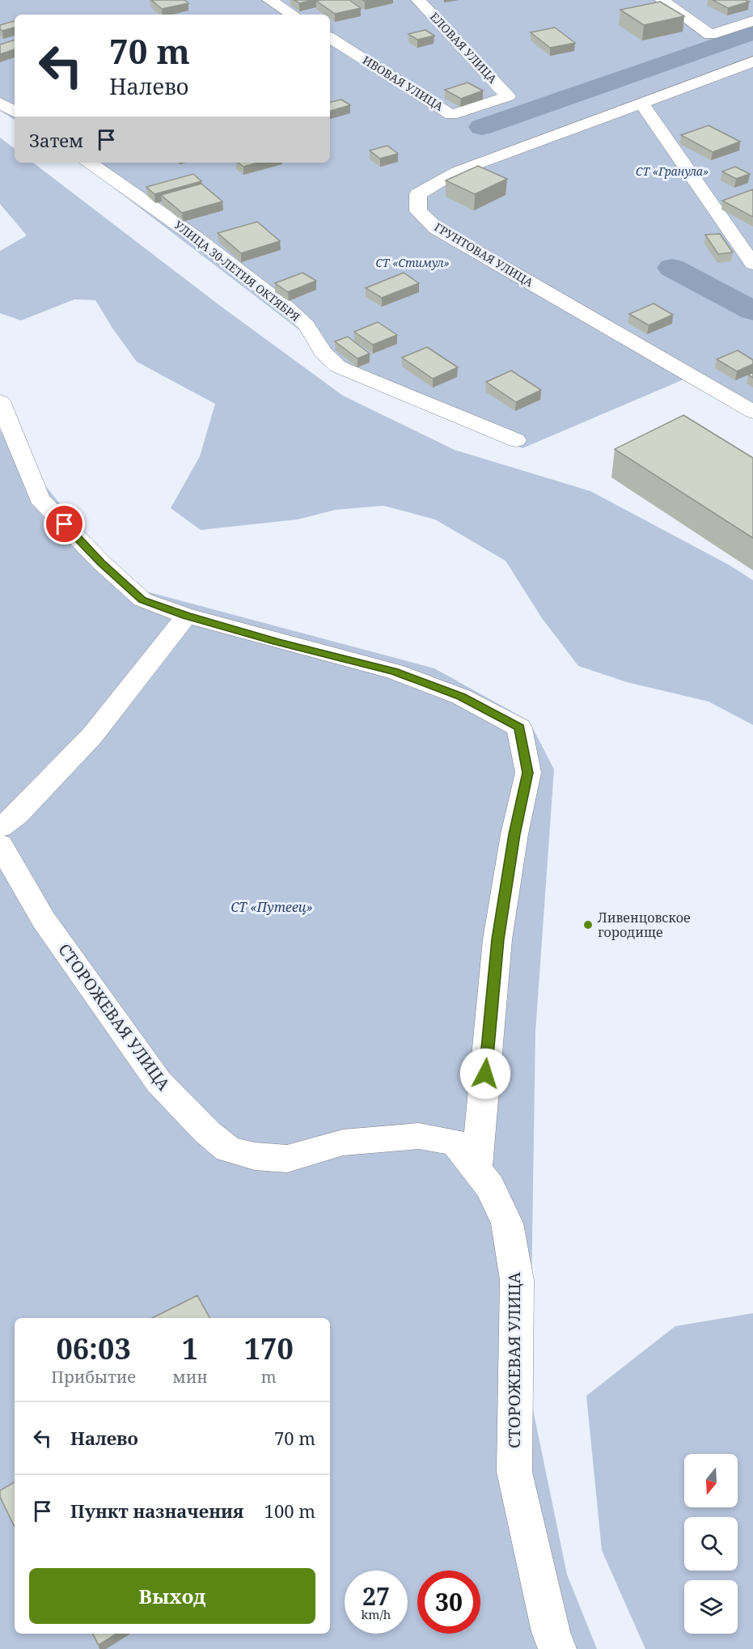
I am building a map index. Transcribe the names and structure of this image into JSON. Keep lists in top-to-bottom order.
{
  "streets": {
    "street": [
      "ЕЛОВАЯ УЛИЦА",
      "ИВОВАЯ УЛИЦА",
      "ГРУНТОВАЯ УЛИЦА",
      "УЛИЦА 30-ЛЕТИЯ ОКТЯБРЯ",
      "СТОРОЖЕВАЯ УЛИЦА"
    ]
  },
  "crossings": [
    ["ЕЛОВАЯ УЛИЦА", "ИВОВАЯ УЛИЦА"]
  ],
  "parks": ["СТ «Гранула»", "СТ «Стимул»", "СТ «Путеец»"],
  "places": ["Ливенцовское городище"],
  "north": "bottom",
  "page": {
    "turn": ["70 m", "Налево"],
    "then": "Затем",
    "eta": [
      "06:03",
      "Прибытие",
      "1",
      "мин",
      "170",
      "m"
    ],
    "list": [
      {
        "name": "Налево",
        "value": "70 m"
      },
      {
        "name": "Пункт назначения",
        "value": "100 m"
      }
    ],
    "buttons": "Выход",
    "speed": "27 km/h",
    "limit": "30"
  }
}
